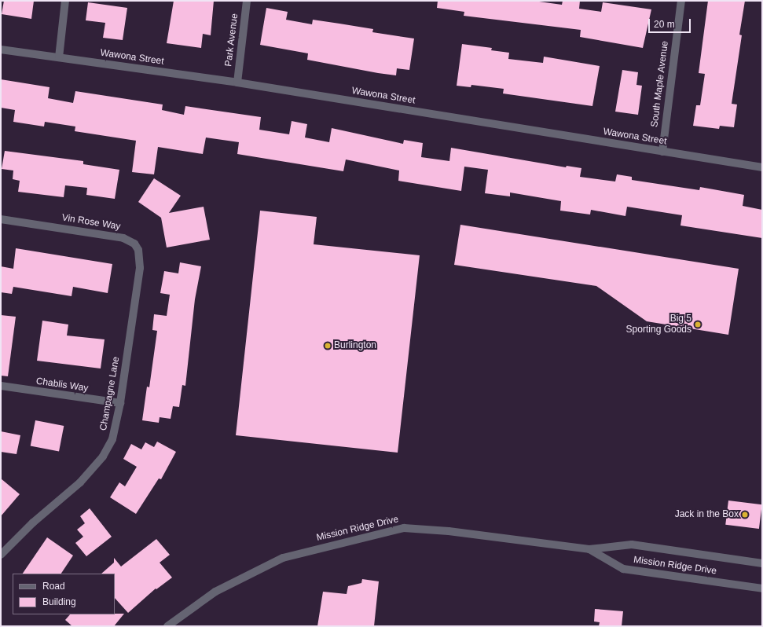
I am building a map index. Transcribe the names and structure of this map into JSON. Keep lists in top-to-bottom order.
{
  "streets": {
    "street": [
      "Park Avenue",
      "Wawona Street",
      "South Maple Avenue",
      "Vin Rose Way",
      "Chablis Way",
      "Champagne Lane",
      "Mission Ridge Drive"
    ]
  },
  "crossings": [
    ["Park Avenue", "Wawona Street"],
    ["Wawona Street", "South Maple Avenue"],
    ["Vin Rose Way", "Champagne Lane"],
    ["Chablis Way", "Champagne Lane"]
  ],
  "places": ["Big 5 Sporting Goods", "Burlington", "Jack in the Box"],
  "legend": ["Road", "Building"],
  "scale_bar": "20 m"
}
